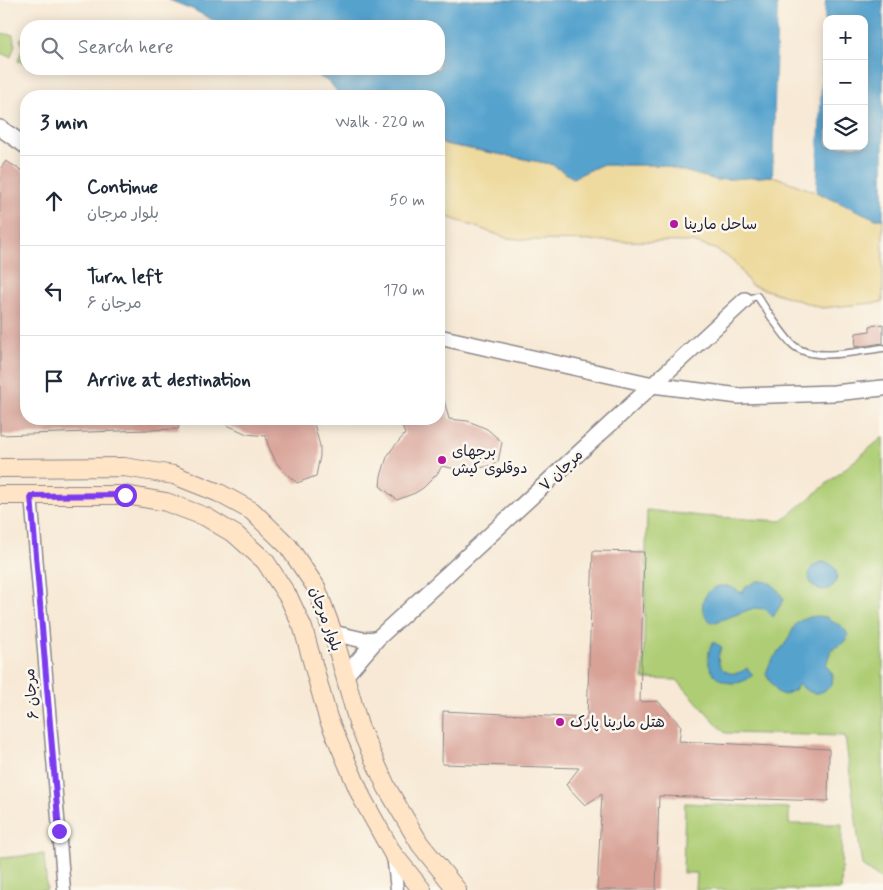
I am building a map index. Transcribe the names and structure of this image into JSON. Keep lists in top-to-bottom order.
{
  "streets": {
    "main road": ["بلوار مرجان"],
    "street": ["مرجان ۷", "مرجان ۶"]
  },
  "crossings": [
    ["مرجان ۷", "بلوار مرجان"],
    ["بلوار مرجان", "مرجان ۶"]
  ],
  "places": ["ساحل مارینا", "برجهای دوقلوی کیش", "هتل مارینا پارک"],
  "page": {
    "map_buttons": ["+", "−"],
    "search": "Search here",
    "heading": ["3 min", "Walk · 220 m"],
    "list": [
      ["Continue", "بلوار مرجان", "50 m"],
      ["Turn left", "مرجان ۶", "170 m"],
      "Arrive at destination"
    ]
  }
}
